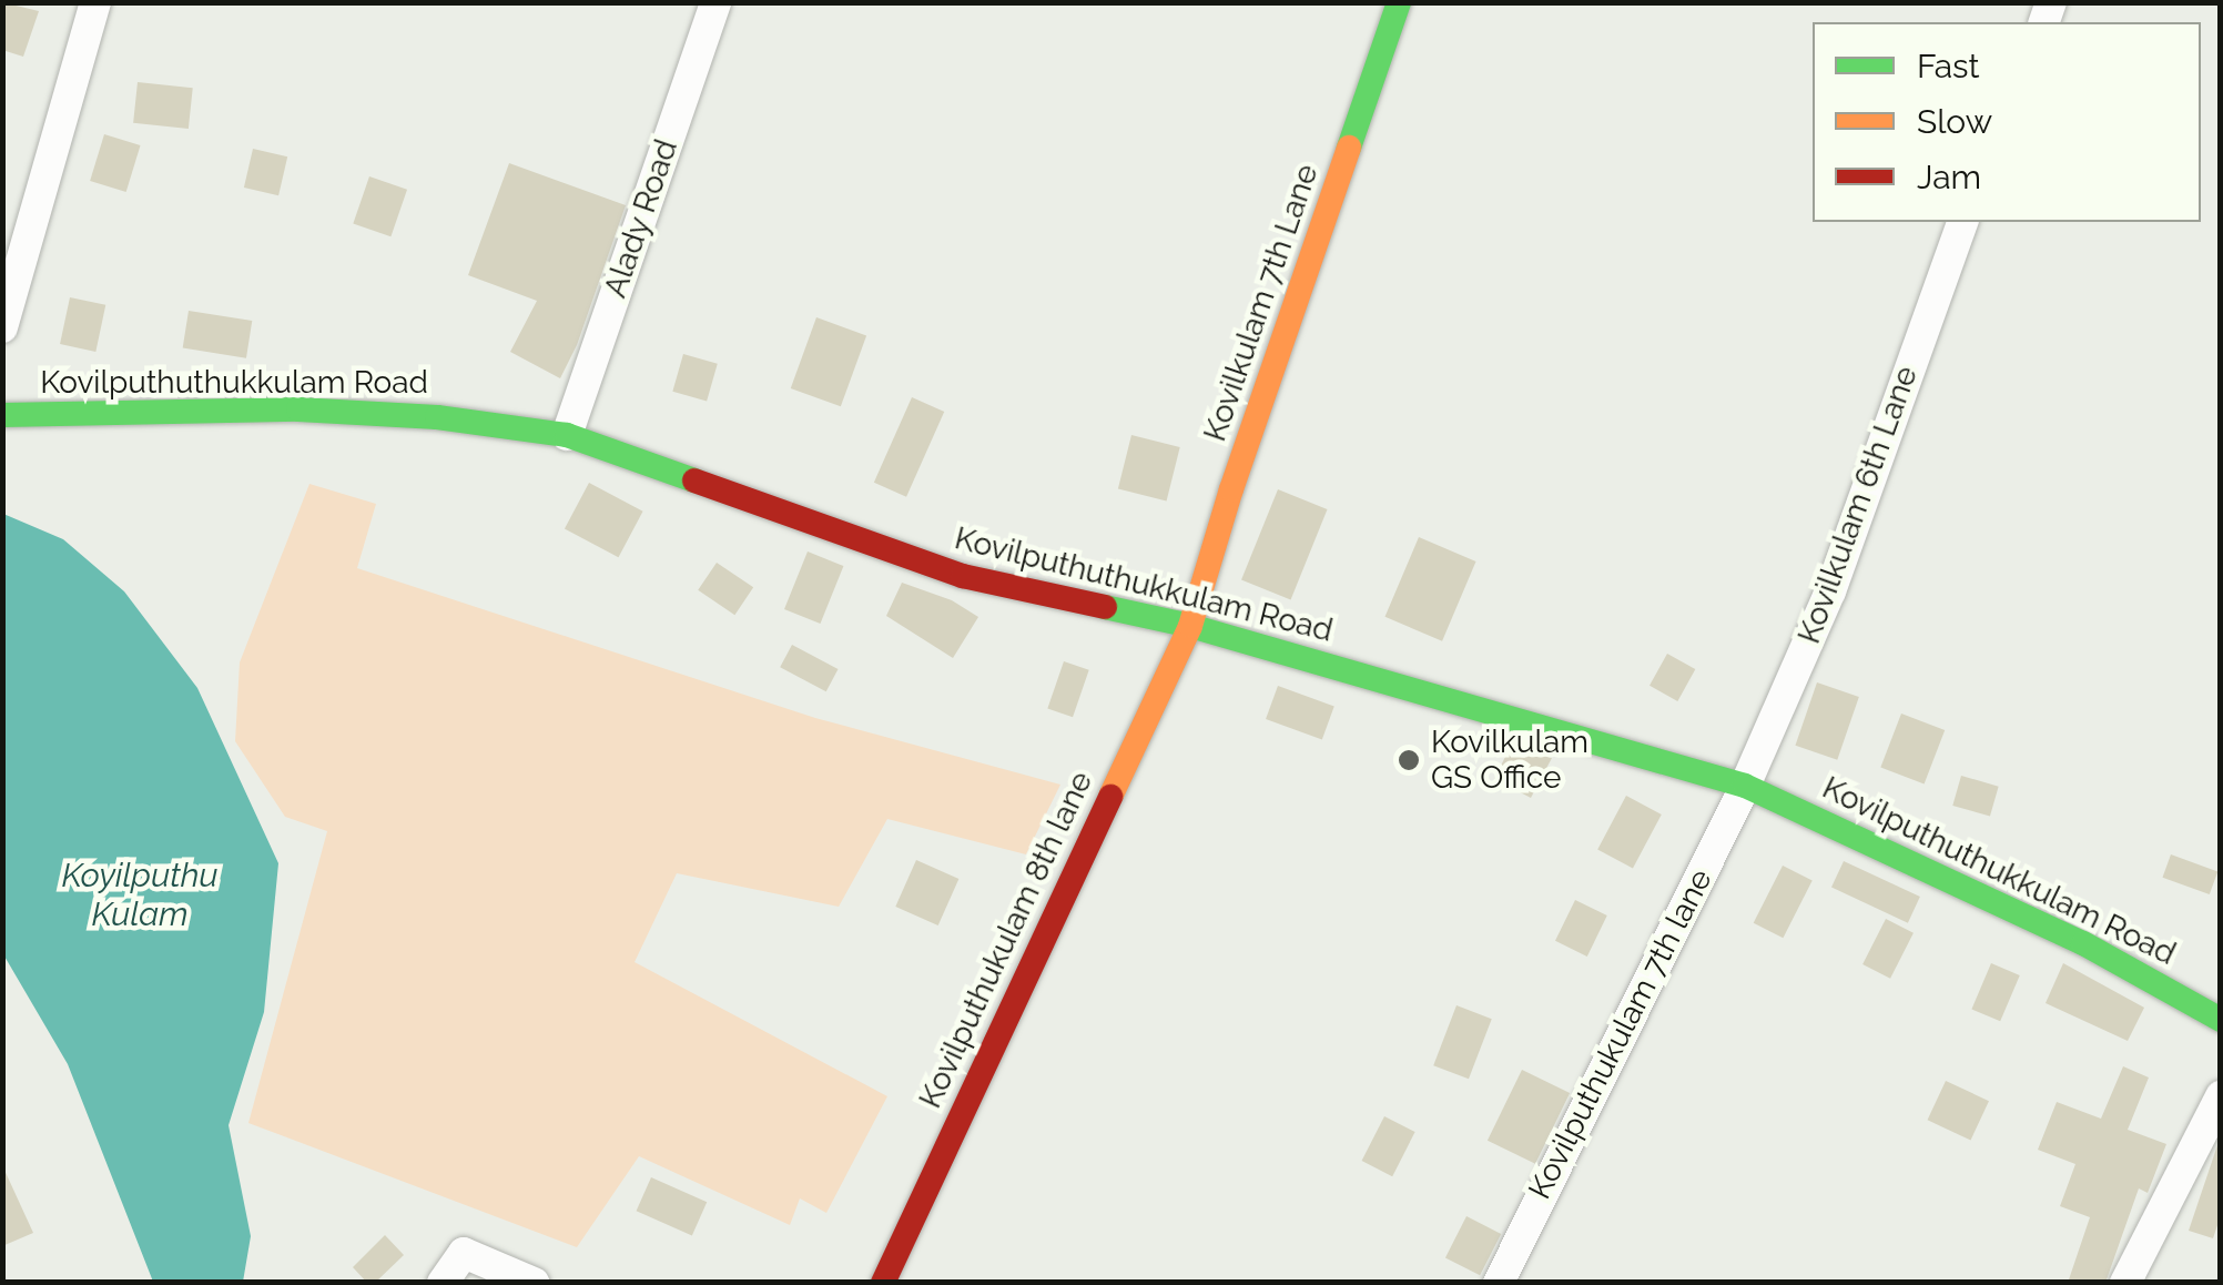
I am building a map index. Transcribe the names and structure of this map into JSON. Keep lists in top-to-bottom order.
{
  "streets": {
    "street": [
      "Alady Road",
      "Kovilkulam 7th Lane",
      "Kovilputhuthukkulam Road",
      "Kovilkulam 6th Lane",
      "Kovilputhukulam 8th lane",
      "Kovilputhukulam 7th lane"
    ]
  },
  "crossings": [
    ["Alady Road", "Kovilputhuthukkulam Road"],
    ["Kovilkulam 7th Lane", "Kovilputhuthukkulam Road"],
    ["Kovilkulam 7th Lane", "Kovilputhukulam 8th lane"],
    ["Kovilputhuthukkulam Road", "Kovilkulam 6th Lane"],
    ["Kovilputhuthukkulam Road", "Kovilputhukulam 8th lane"],
    ["Kovilputhuthukkulam Road", "Kovilputhukulam 7th lane"],
    ["Kovilkulam 6th Lane", "Kovilputhukulam 7th lane"]
  ],
  "water": ["Koyilputhu Kulam"],
  "places": ["Kovilkulam GS Office"],
  "legend": ["Fast", "Slow", "Jam"]
}
